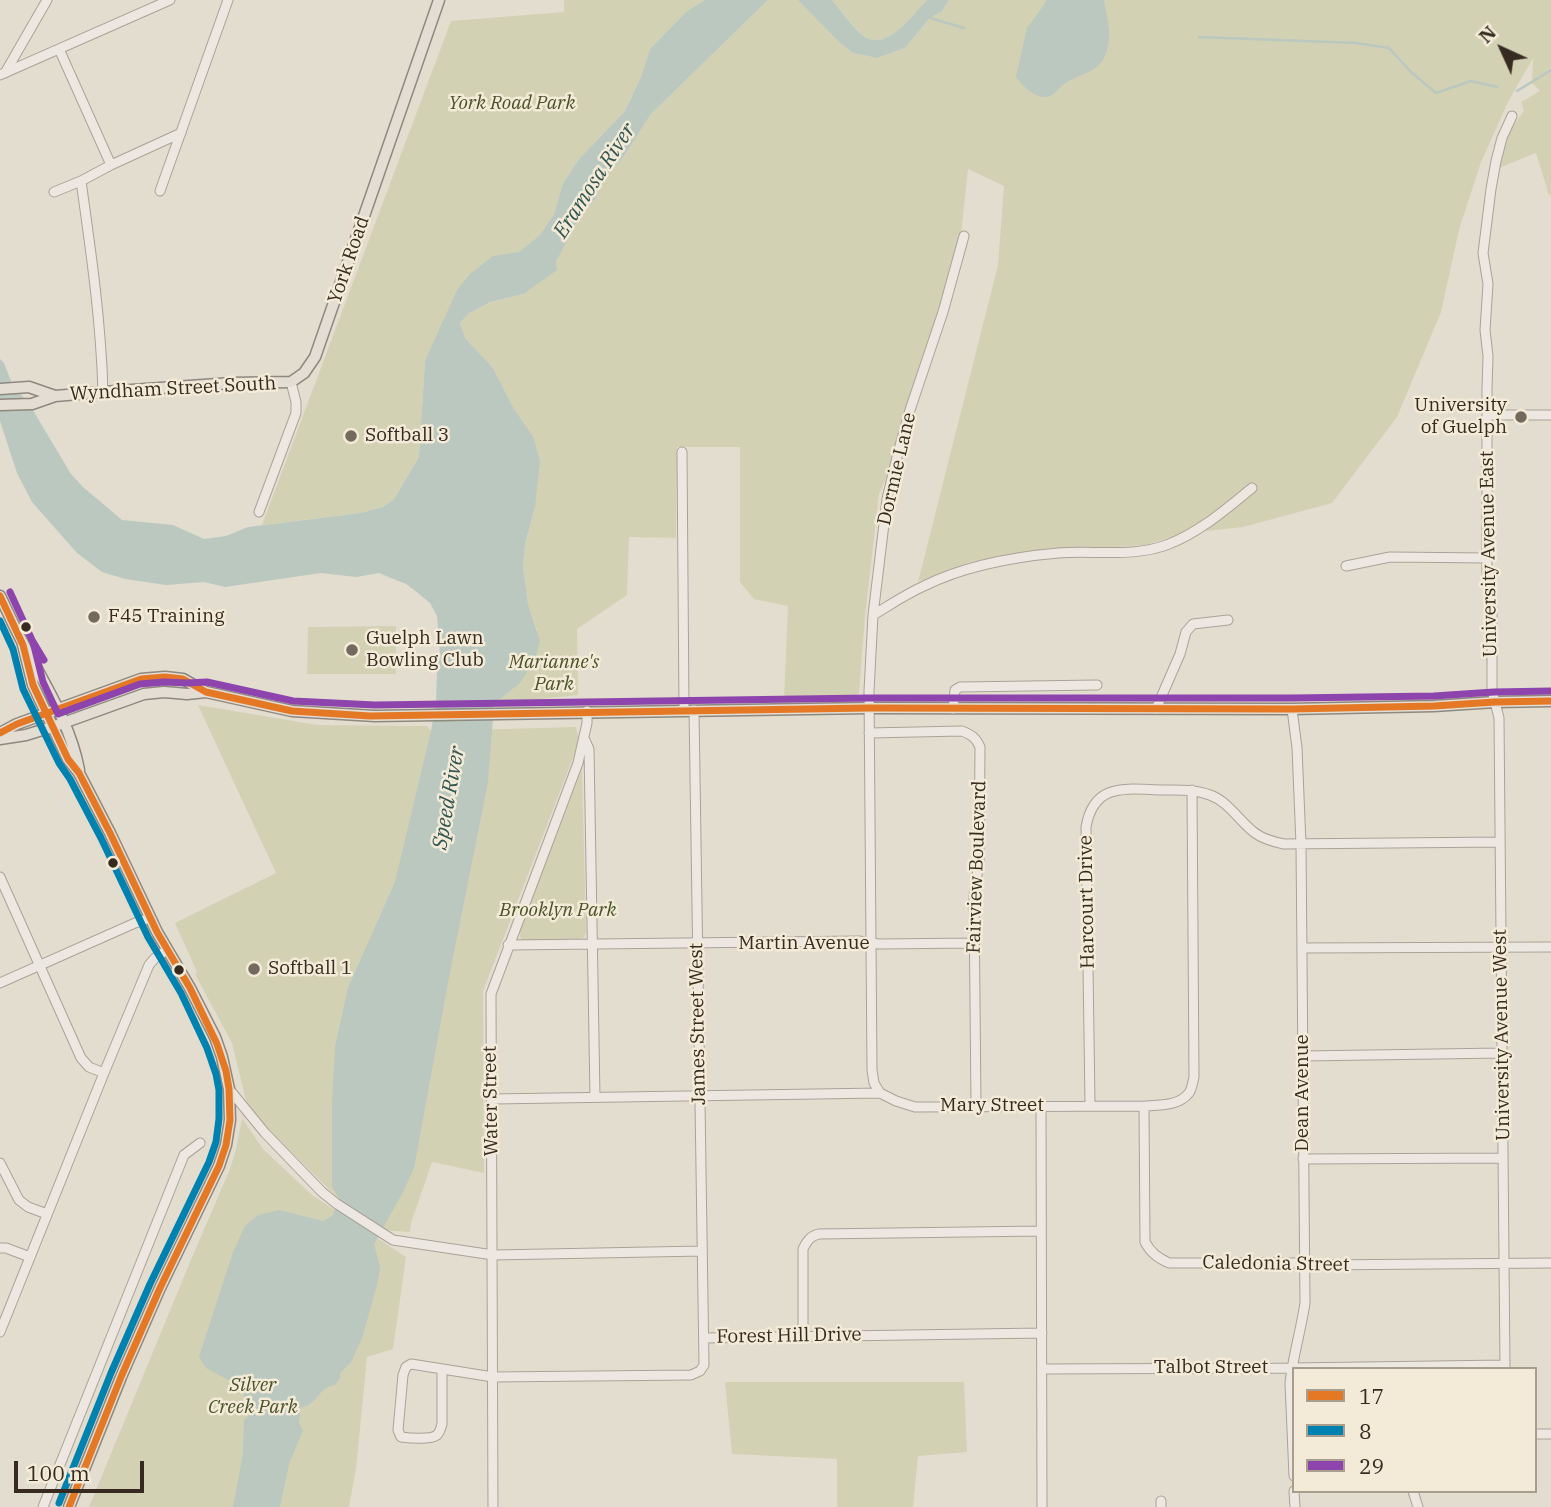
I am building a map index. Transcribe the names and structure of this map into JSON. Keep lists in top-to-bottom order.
{
  "streets": {
    "main road": ["York Road", "Wyndham Street South"],
    "street": [
      "Dormie Lane",
      "University Avenue East",
      "Fairview Boulevard",
      "Harcourt Drive",
      "Martin Avenue",
      "James Street West",
      "University Avenue West",
      "Dean Avenue",
      "Water Street",
      "Mary Street",
      "Caledonia Street",
      "Forest Hill Drive",
      "Talbot Street"
    ]
  },
  "crossings": [
    ["York Road", "Wyndham Street South"],
    ["Dormie Lane", "Fairview Boulevard"],
    ["Dormie Lane", "Martin Avenue"],
    ["Dormie Lane", "Mary Street"],
    ["University Avenue East", "University Avenue West"],
    ["Fairview Boulevard", "Martin Avenue"],
    ["Fairview Boulevard", "Mary Street"],
    ["Harcourt Drive", "University Avenue West"],
    ["Harcourt Drive", "Dean Avenue"],
    ["Harcourt Drive", "Mary Street"],
    ["Martin Avenue", "James Street West"],
    ["Martin Avenue", "Water Street"],
    ["James Street West", "Mary Street"],
    ["James Street West", "Forest Hill Drive"],
    ["University Avenue West", "Caledonia Street"],
    ["Dean Avenue", "Caledonia Street"],
    ["Dean Avenue", "Talbot Street"],
    ["Water Street", "Mary Street"],
    ["Water Street", "Forest Hill Drive"],
    ["Mary Street", "Caledonia Street"]
  ],
  "water": ["Eramosa River", "Speed River"],
  "parks": [
    "York Road Park",
    "Marianne's Park",
    "Brooklyn Park",
    "Silver Creek Park"
  ],
  "places": [
    "University of Guelph",
    "Softball 3",
    "F45 Training",
    "Guelph Lawn Bowling Club",
    "Softball 1"
  ],
  "lines": ["transit line 29", "transit line 17", "transit line 8"],
  "legend": ["17", "8", "29"],
  "scale_bar": "100 m",
  "north": "top left"
}
